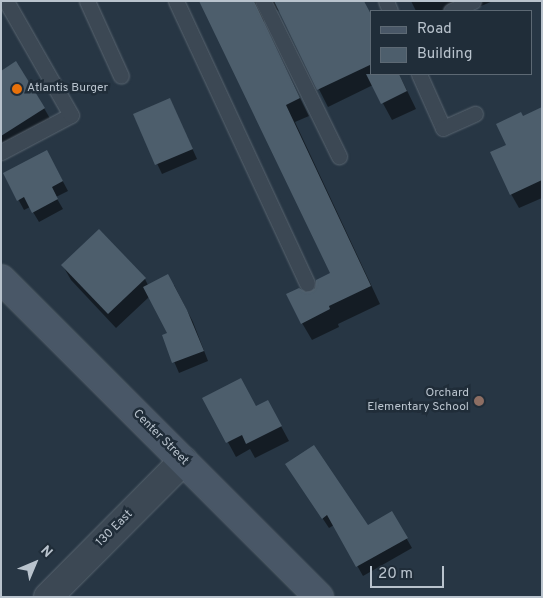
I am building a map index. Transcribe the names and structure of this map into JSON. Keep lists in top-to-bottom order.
{
  "streets": {
    "main road": ["Center Street"],
    "street": ["130 East"]
  },
  "crossings": [
    ["Center Street", "130 East"]
  ],
  "places": ["Atlantis Burger", "Orchard Elementary School"],
  "legend": ["Road", "Building"],
  "scale_bar": "20 m",
  "north": "top right"
}
